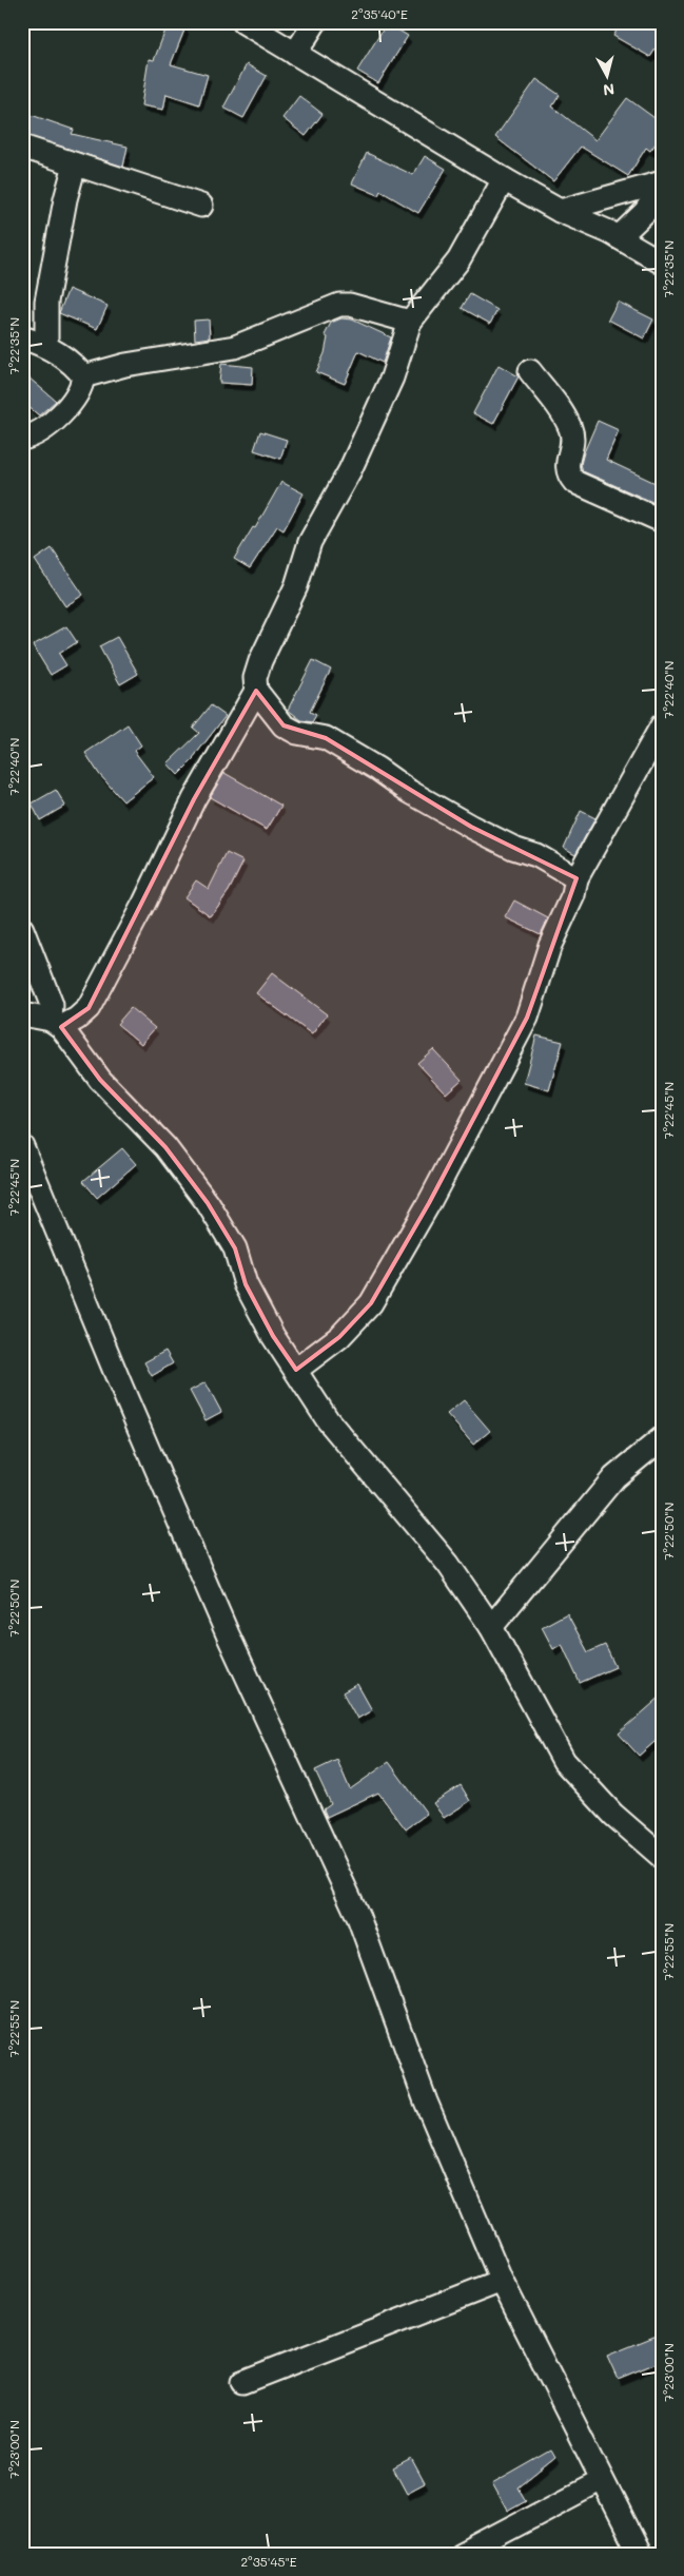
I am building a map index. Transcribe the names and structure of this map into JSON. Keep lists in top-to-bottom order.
{
  "north": "bottom",
  "coordinates": [
    "2°35'40\"E",
    "7°22'35\"N",
    "7°22'40\"N",
    "7°22'45\"N",
    "7°22'50\"N",
    "7°22'55\"N",
    "7°23'00\"N",
    "2°35'45\"E"
  ]
}
